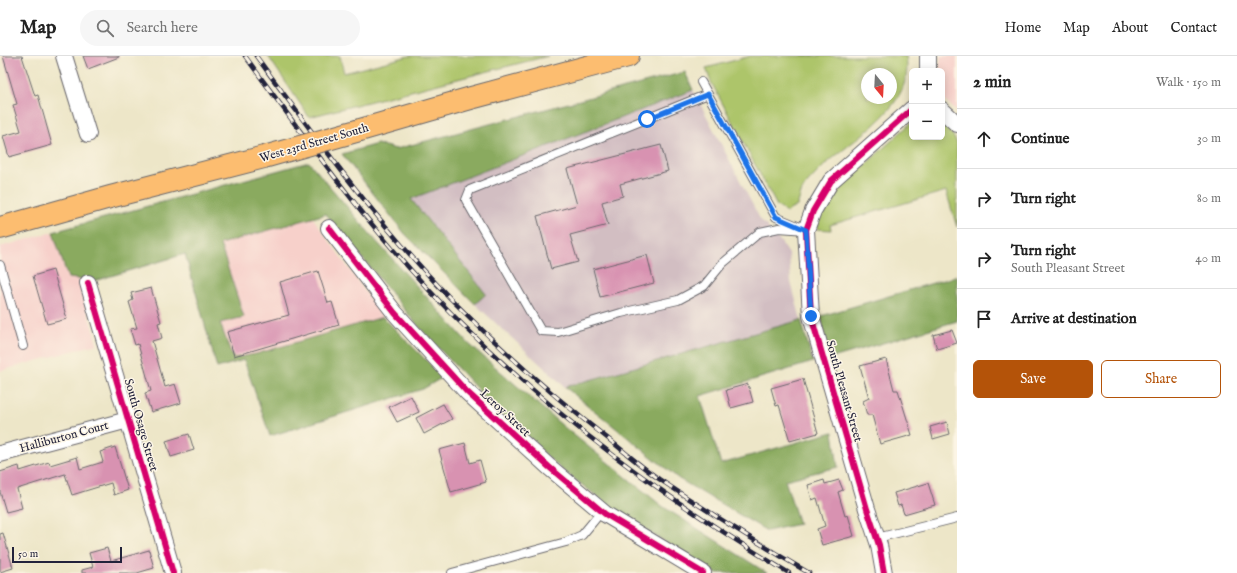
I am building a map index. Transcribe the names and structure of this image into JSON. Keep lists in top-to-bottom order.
{
  "streets": {
    "main road": ["West 23rd Street South"],
    "street": [
      "South Pleasant Street",
      "Leroy Street",
      "South Osage Street",
      "Halliburton Court"
    ]
  },
  "crossings": [
    ["South Osage Street", "Halliburton Court"]
  ],
  "scale_bar": "50 m",
  "north": "bottom",
  "page": {
    "header": "Map",
    "search": "Search here",
    "nav": [
      "Home",
      "Map",
      "About",
      "Contact"
    ],
    "heading": ["2 min", "Walk · 150 m"],
    "map_buttons": ["+", "−"],
    "list": [
      ["Continue", "30 m"],
      ["Turn right", "80 m"],
      ["Turn right", "South Pleasant Street", "40 m"],
      "Arrive at destination"
    ],
    "buttons": ["Save", "Share"],
    "scale": "50 m"
  }
}
